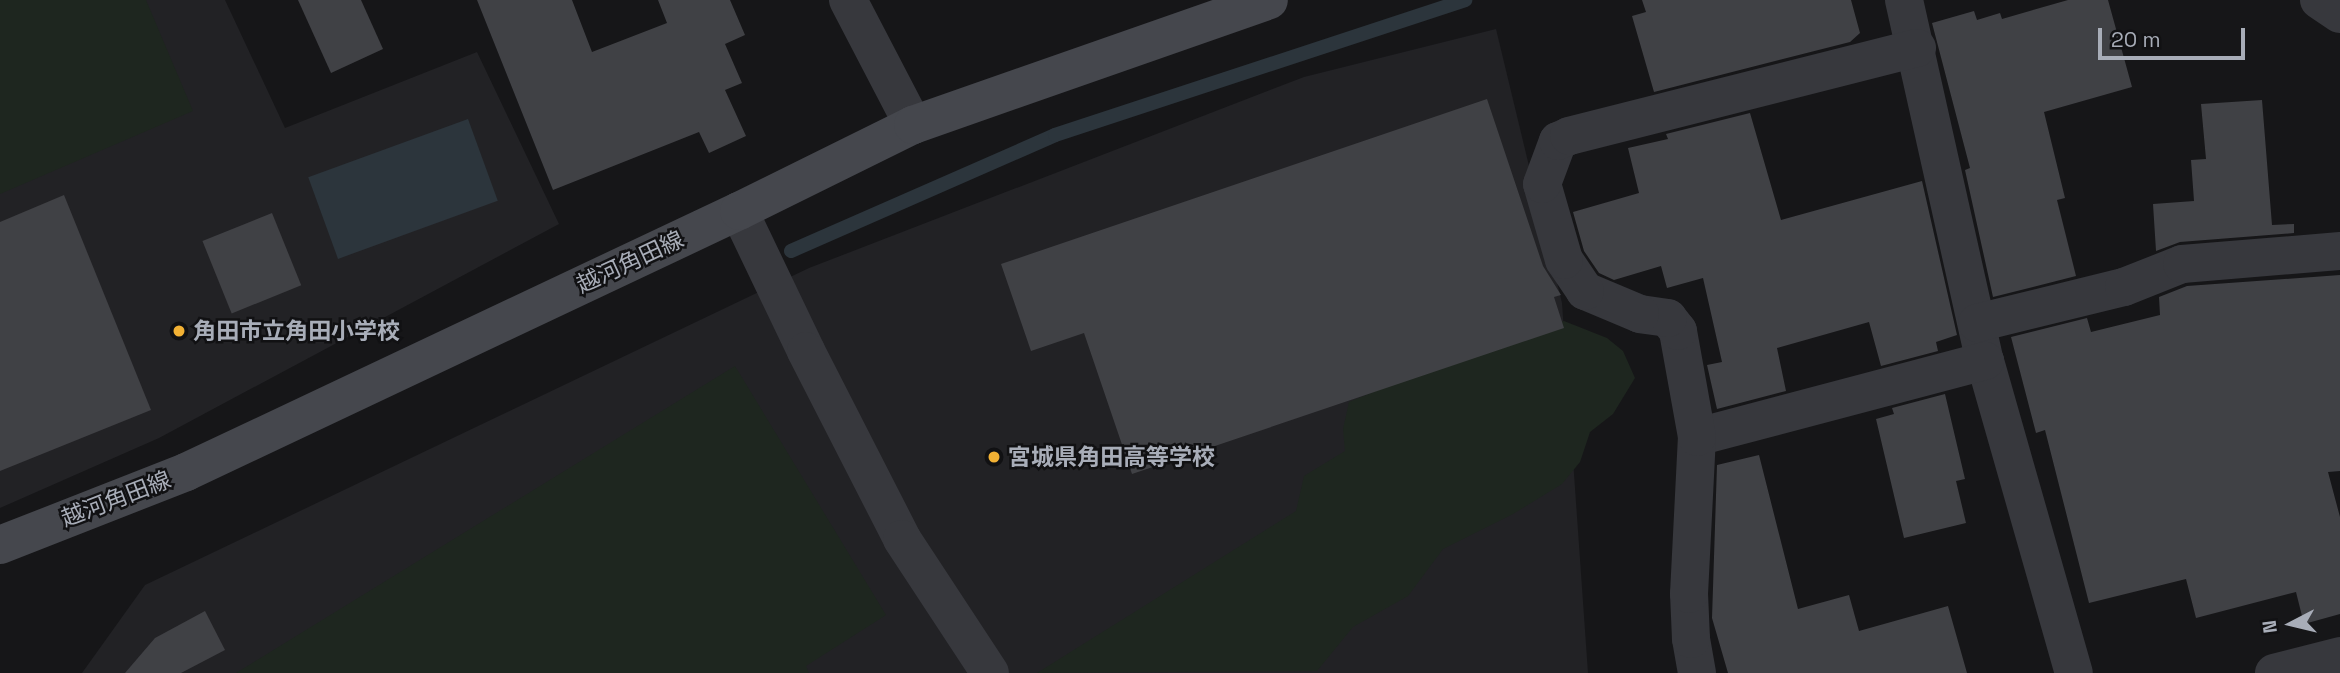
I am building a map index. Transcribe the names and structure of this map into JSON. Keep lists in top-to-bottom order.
{
  "streets": {
    "main road": ["越河角田線"]
  },
  "places": ["角田市立角田小学校", "宮城県角田高等学校"],
  "scale_bar": "20 m",
  "north": "left"
}
